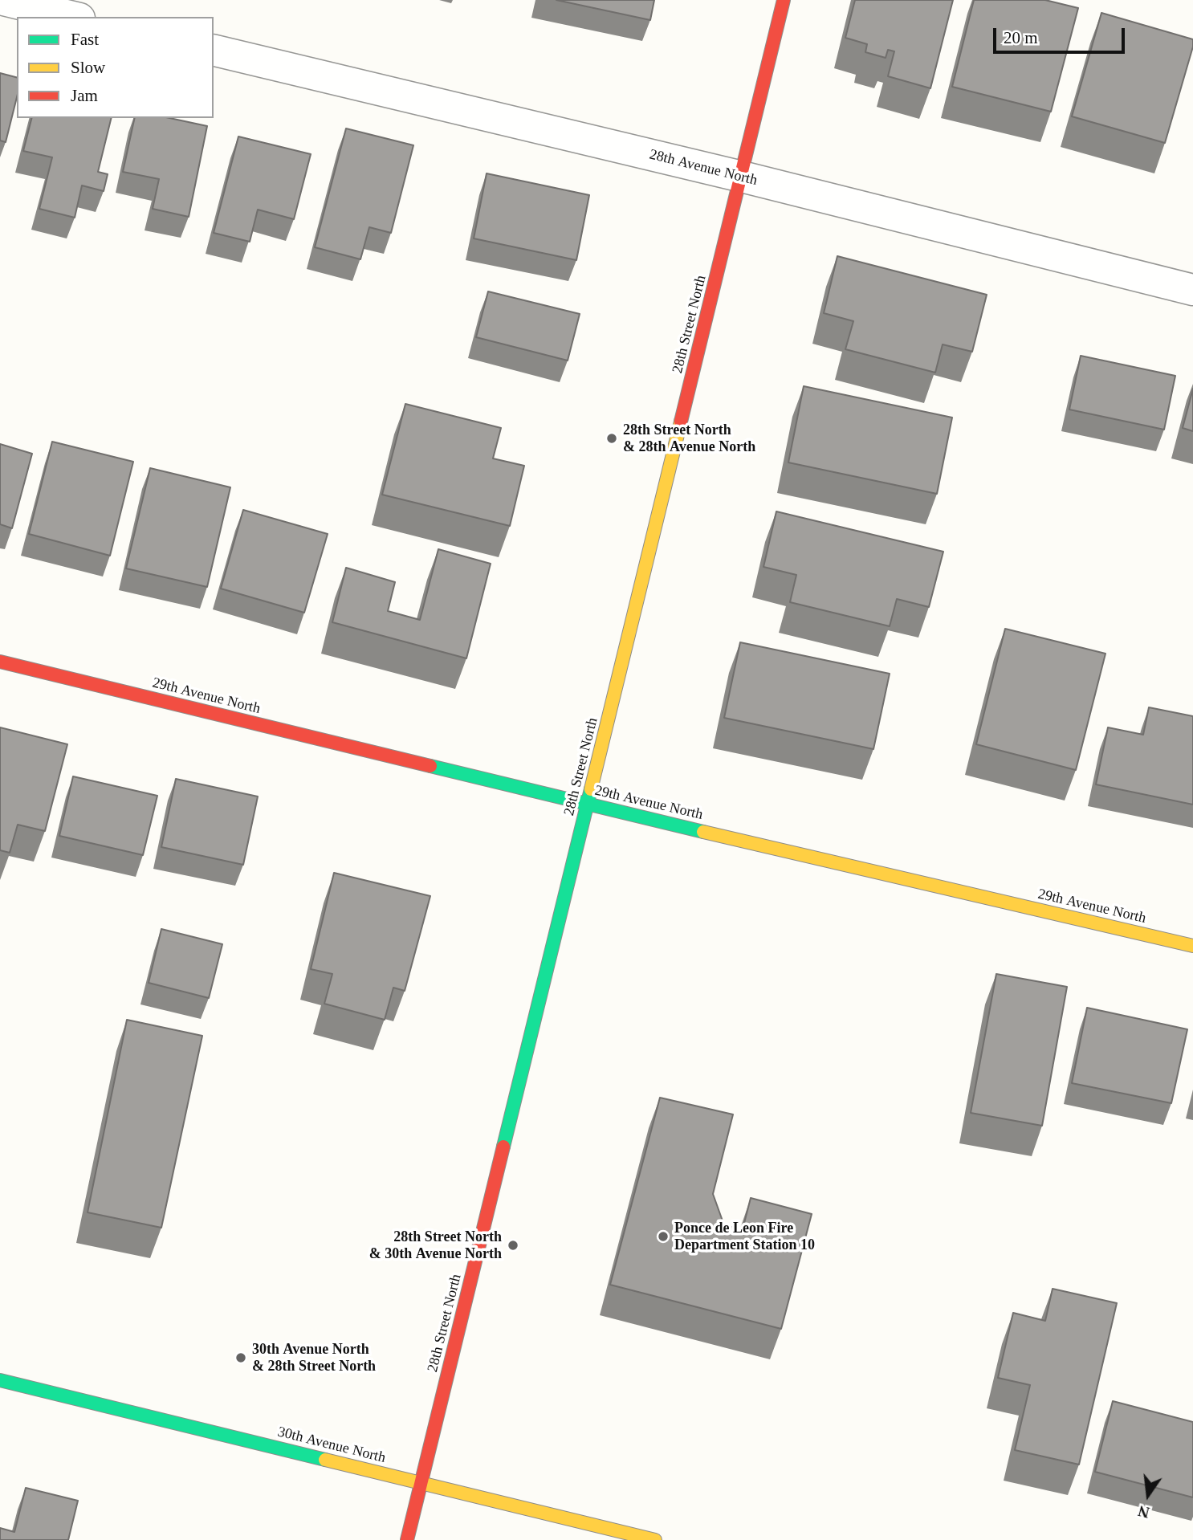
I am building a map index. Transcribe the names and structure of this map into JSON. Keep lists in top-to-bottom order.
{
  "streets": {
    "street": [
      "28th Avenue North",
      "28th Street North",
      "29th Avenue North",
      "30th Avenue North"
    ]
  },
  "crossings": [
    ["28th Avenue North", "28th Street North"],
    ["28th Street North", "29th Avenue North"],
    ["28th Street North", "30th Avenue North"]
  ],
  "places": [
    "28th Street North & 28th Avenue North",
    "Ponce de Leon Fire Department Station 10",
    "28th Street North & 30th Avenue North",
    "30th Avenue North & 28th Street North"
  ],
  "legend": ["Fast", "Slow", "Jam"],
  "scale_bar": "20 m",
  "north": "bottom"
}
